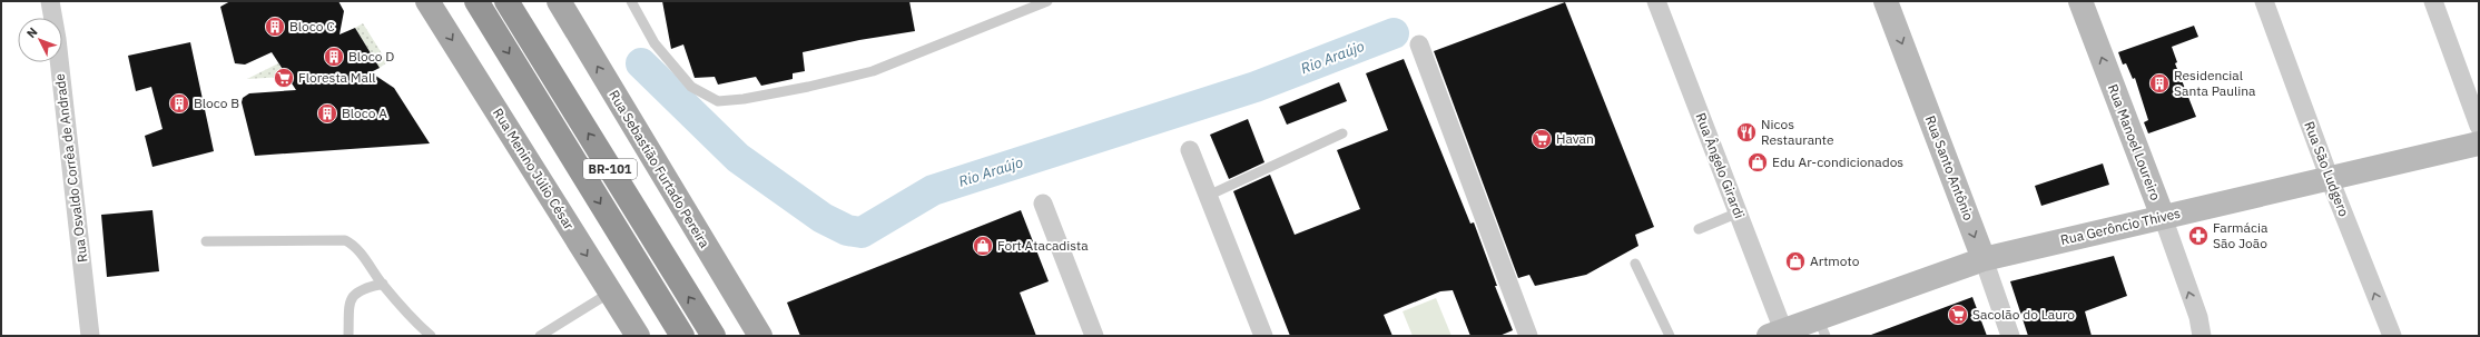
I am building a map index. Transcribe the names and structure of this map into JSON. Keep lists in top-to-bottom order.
{
  "streets": {
    "highway": ["BR-101"],
    "main road": [
      "Rua Manoel Loureiro",
      "Rua Santo Antônio",
      "Rua Menino Júlio César",
      "Rua Sebastião Furtado Pereira",
      "Rua Gerôncio Thives"
    ],
    "street": ["Rua Ângelo Girardi", "Rua Osvaldo Corrêa de Andrade", "Rua São Ludgero"]
  },
  "crossings": [
    ["Rua Manoel Loureiro", "Rua Gerôncio Thives"],
    ["Rua Ângelo Girardi", "Rua Gerôncio Thives"],
    ["Rua Santo Antônio", "Rua Gerôncio Thives"],
    ["Rua São Ludgero", "Rua Gerôncio Thives"]
  ],
  "one_way": [
    "Rua Manoel Loureiro",
    "Rua Santo Antônio",
    "Rua Menino Júlio César",
    "Rua Sebastião Furtado Pereira",
    "Rua São Ludgero"
  ],
  "water": ["Rio Araújo"],
  "places": {
    "building": [
      "Bloco C",
      "Bloco D",
      "Residencial Santa Paulina",
      "Bloco B",
      "Bloco A"
    ],
    "supermarket": ["Floresta Mall", "Havan", "Sacolão do Lauro"],
    "restaurant": ["Nicos Restaurante"],
    "shop": ["Edu Ar-condicionados", "Fort Atacadista", "Artmoto"],
    "pharmacy": ["Farmácia São João"]
  },
  "north": "top left"
}
